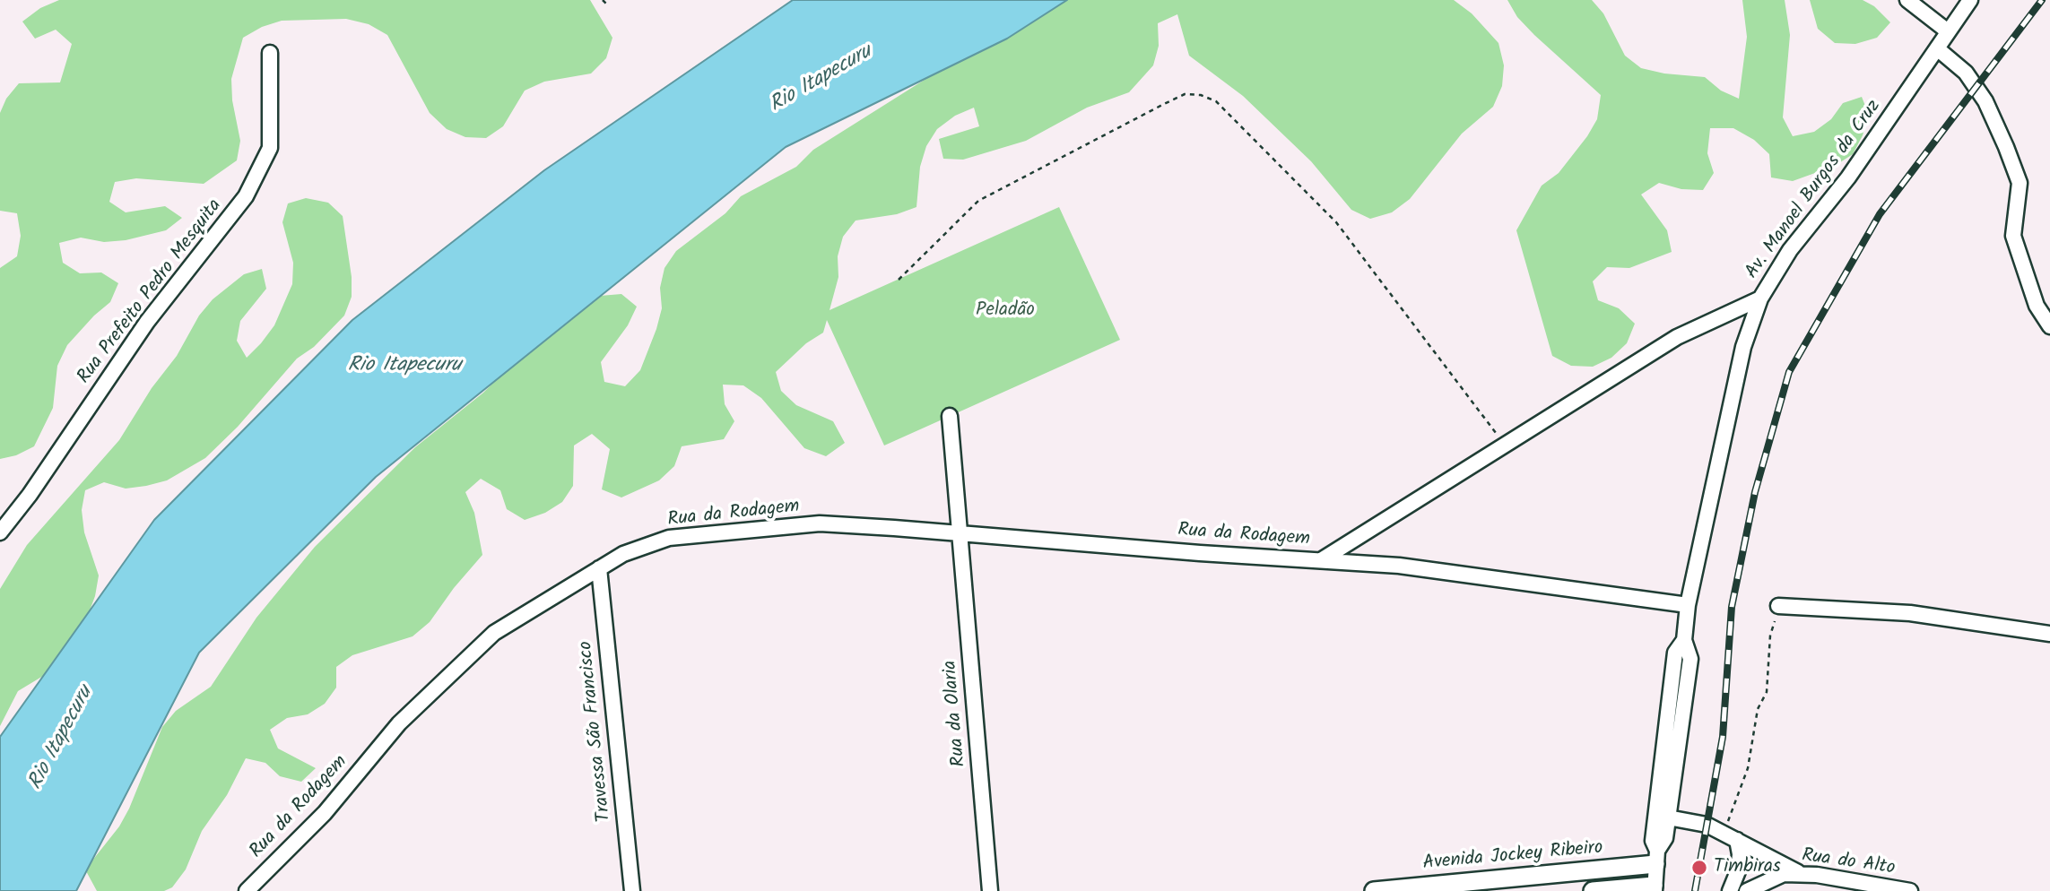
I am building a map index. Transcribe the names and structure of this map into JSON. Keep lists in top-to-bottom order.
{
  "streets": {
    "street": [
      "Av. Manoel Burgos da Cruz",
      "Rua Prefeito Pedro Mesquita",
      "Rua da Rodagem",
      "Rua da Olaria",
      "Travessa São Francisco",
      "Avenida Jockey Ribeiro",
      "Rua do Alto"
    ]
  },
  "crossings": [
    ["Av. Manoel Burgos da Cruz", "Rua da Rodagem"],
    ["Rua da Rodagem", "Rua da Olaria"],
    ["Rua da Rodagem", "Travessa São Francisco"]
  ],
  "water": ["Rio Itapecuru"],
  "parks": ["Peladão"],
  "places": ["Timbiras"]
}
